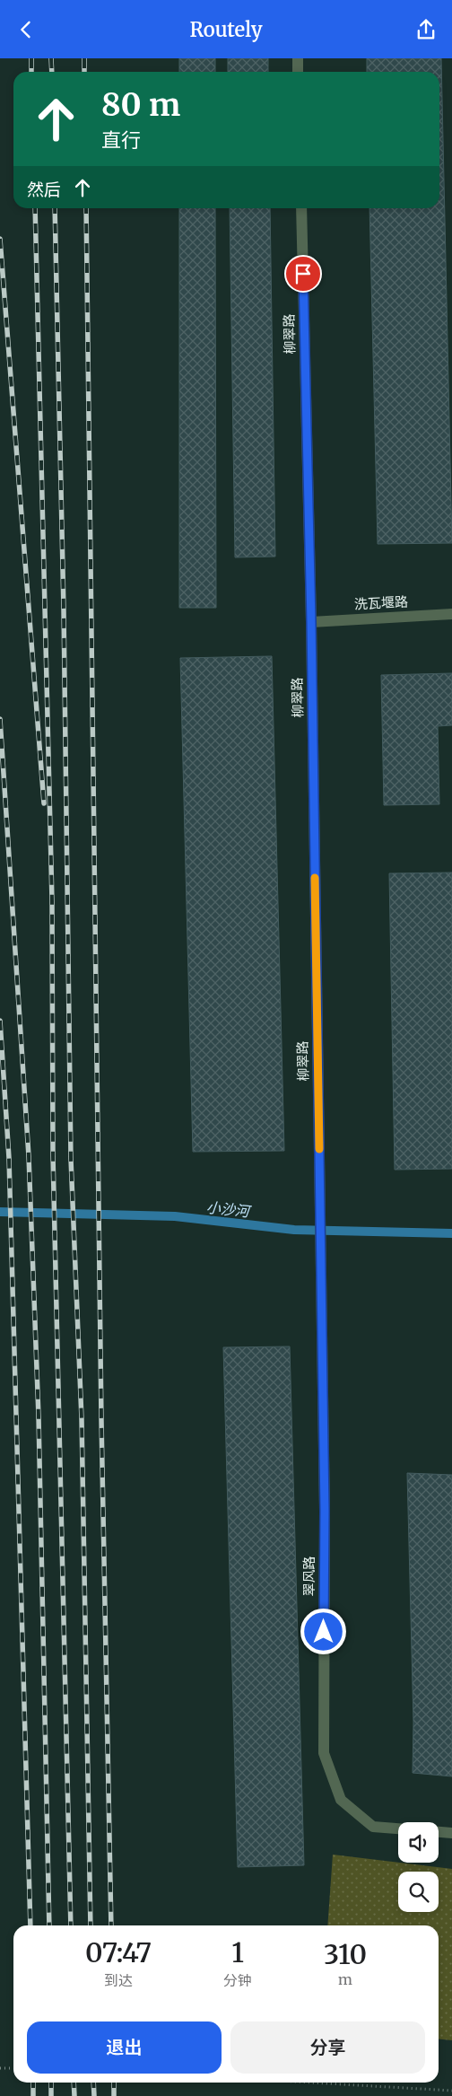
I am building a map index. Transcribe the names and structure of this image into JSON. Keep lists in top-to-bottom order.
{
  "streets": {
    "street": ["柳翠路", "洗瓦堰路", "翠风路"]
  },
  "crossings": [
    ["柳翠路", "洗瓦堰路"],
    ["柳翠路", "翠风路"]
  ],
  "water": ["小沙河"],
  "page": {
    "header": "Routely",
    "turn": ["80 m", "直行"],
    "then": "然后",
    "eta": [
      "07:47",
      "到达",
      "1",
      "分钟",
      "310",
      "m"
    ],
    "buttons": ["退出", "分享"]
  }
}
